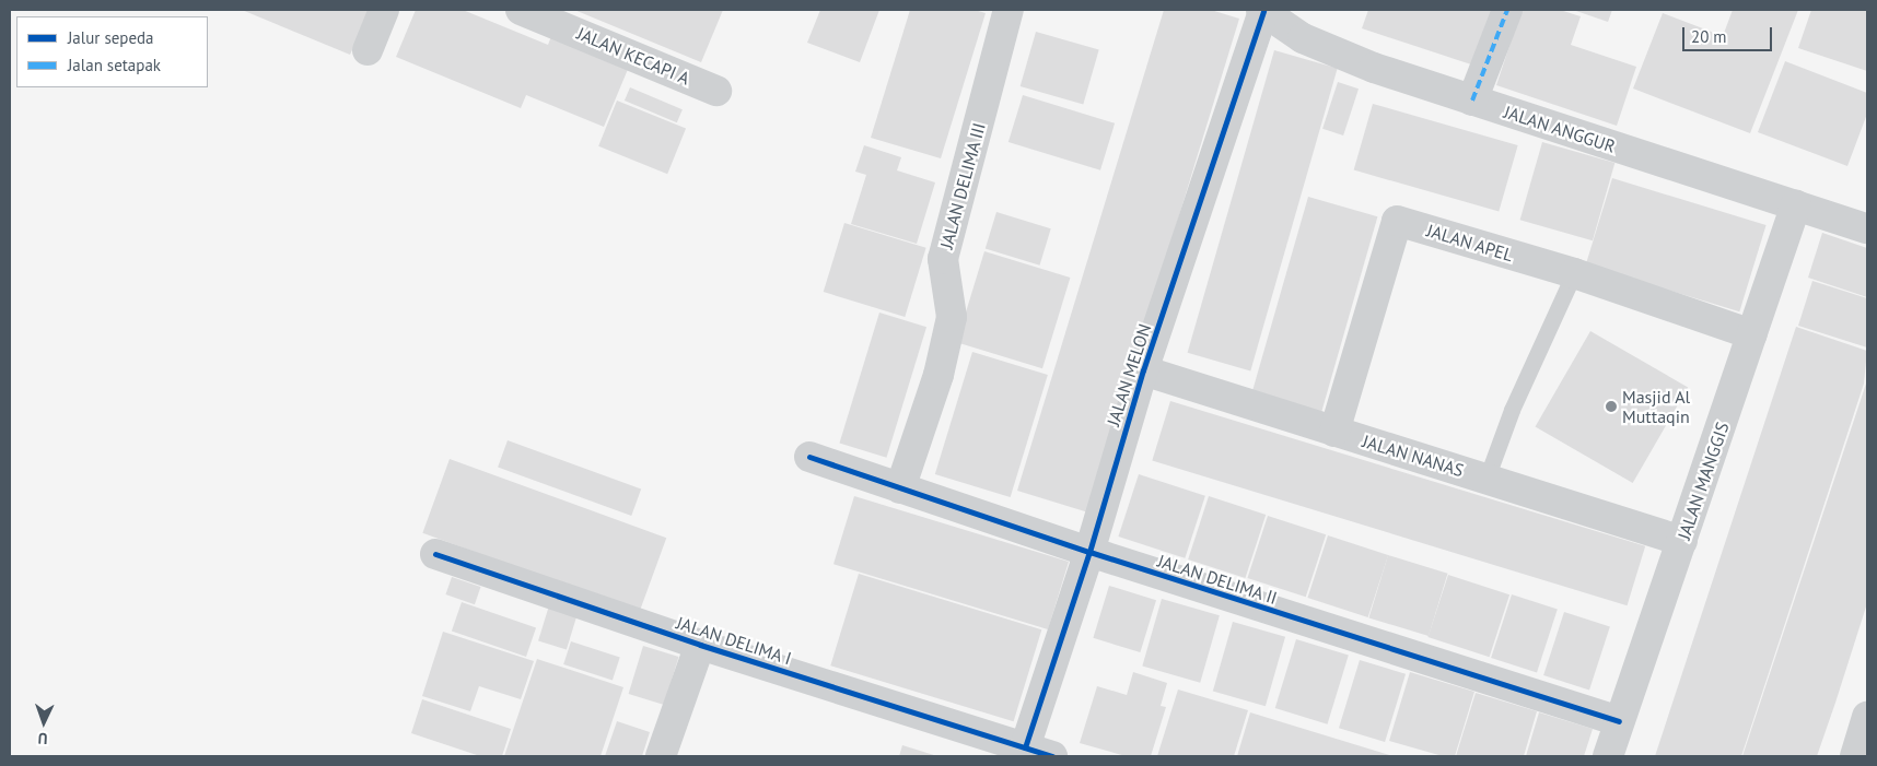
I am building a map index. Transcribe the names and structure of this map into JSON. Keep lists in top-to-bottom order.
{
  "streets": {
    "street": [
      "JALAN KECAPI A",
      "JALAN ANGGUR",
      "JALAN DELIMA III",
      "JALAN APEL",
      "JALAN MELON",
      "JALAN NANAS",
      "JALAN MANGGIS",
      "JALAN DELIMA II",
      "JALAN DELIMA I"
    ]
  },
  "crossings": [
    ["JALAN ANGGUR", "JALAN MELON"],
    ["JALAN ANGGUR", "JALAN MANGGIS"],
    ["JALAN DELIMA III", "JALAN DELIMA II"],
    ["JALAN APEL", "JALAN NANAS"],
    ["JALAN APEL", "JALAN MANGGIS"],
    ["JALAN MELON", "JALAN NANAS"],
    ["JALAN MELON", "JALAN DELIMA II"],
    ["JALAN MELON", "JALAN DELIMA I"],
    ["JALAN NANAS", "JALAN MANGGIS"],
    ["JALAN MANGGIS", "JALAN DELIMA II"]
  ],
  "places": ["Masjid Al Muttaqin"],
  "legend": ["Jalur sepeda", "Jalan setapak"],
  "scale_bar": "20 m",
  "north": "bottom"
}
